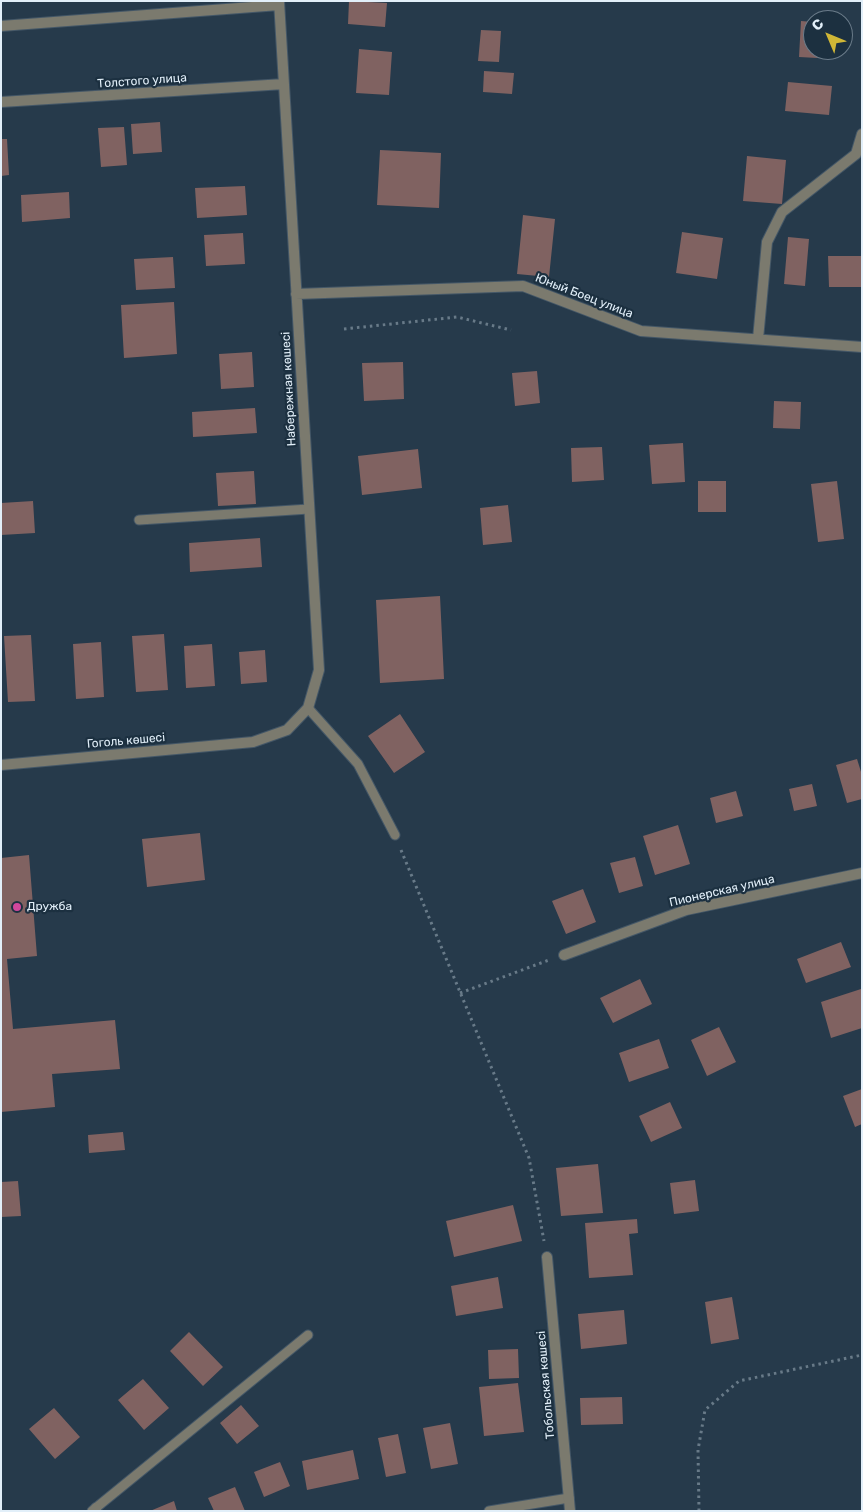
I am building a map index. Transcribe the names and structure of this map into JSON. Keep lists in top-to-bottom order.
{
  "streets": {
    "street": [
      "Толстого улица",
      "Юный Боец улица",
      "Набережная көшесі",
      "Гоголь көшесі",
      "Пионерская улица",
      "Тобольская көшесі"
    ]
  },
  "crossings": [
    ["Толстого улица", "Набережная көшесі"],
    ["Юный Боец улица", "Набережная көшесі"],
    ["Набережная көшесі", "Гоголь көшесі"]
  ],
  "places": ["Дружба"],
  "north": "top left"
}
